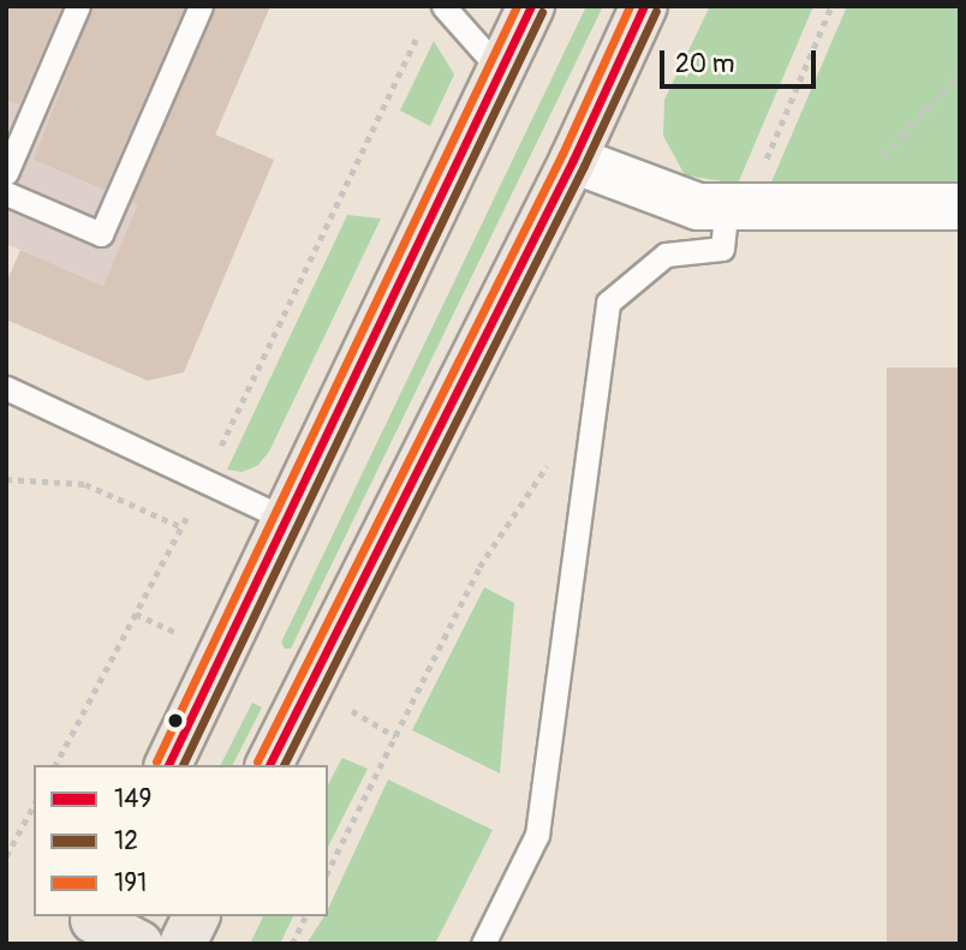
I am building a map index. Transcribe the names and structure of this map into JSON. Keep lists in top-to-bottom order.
{
  "lines": ["transit line 149", "transit line 191", "transit line 12"],
  "legend": ["149", "12", "191"],
  "scale_bar": "20 m"
}
